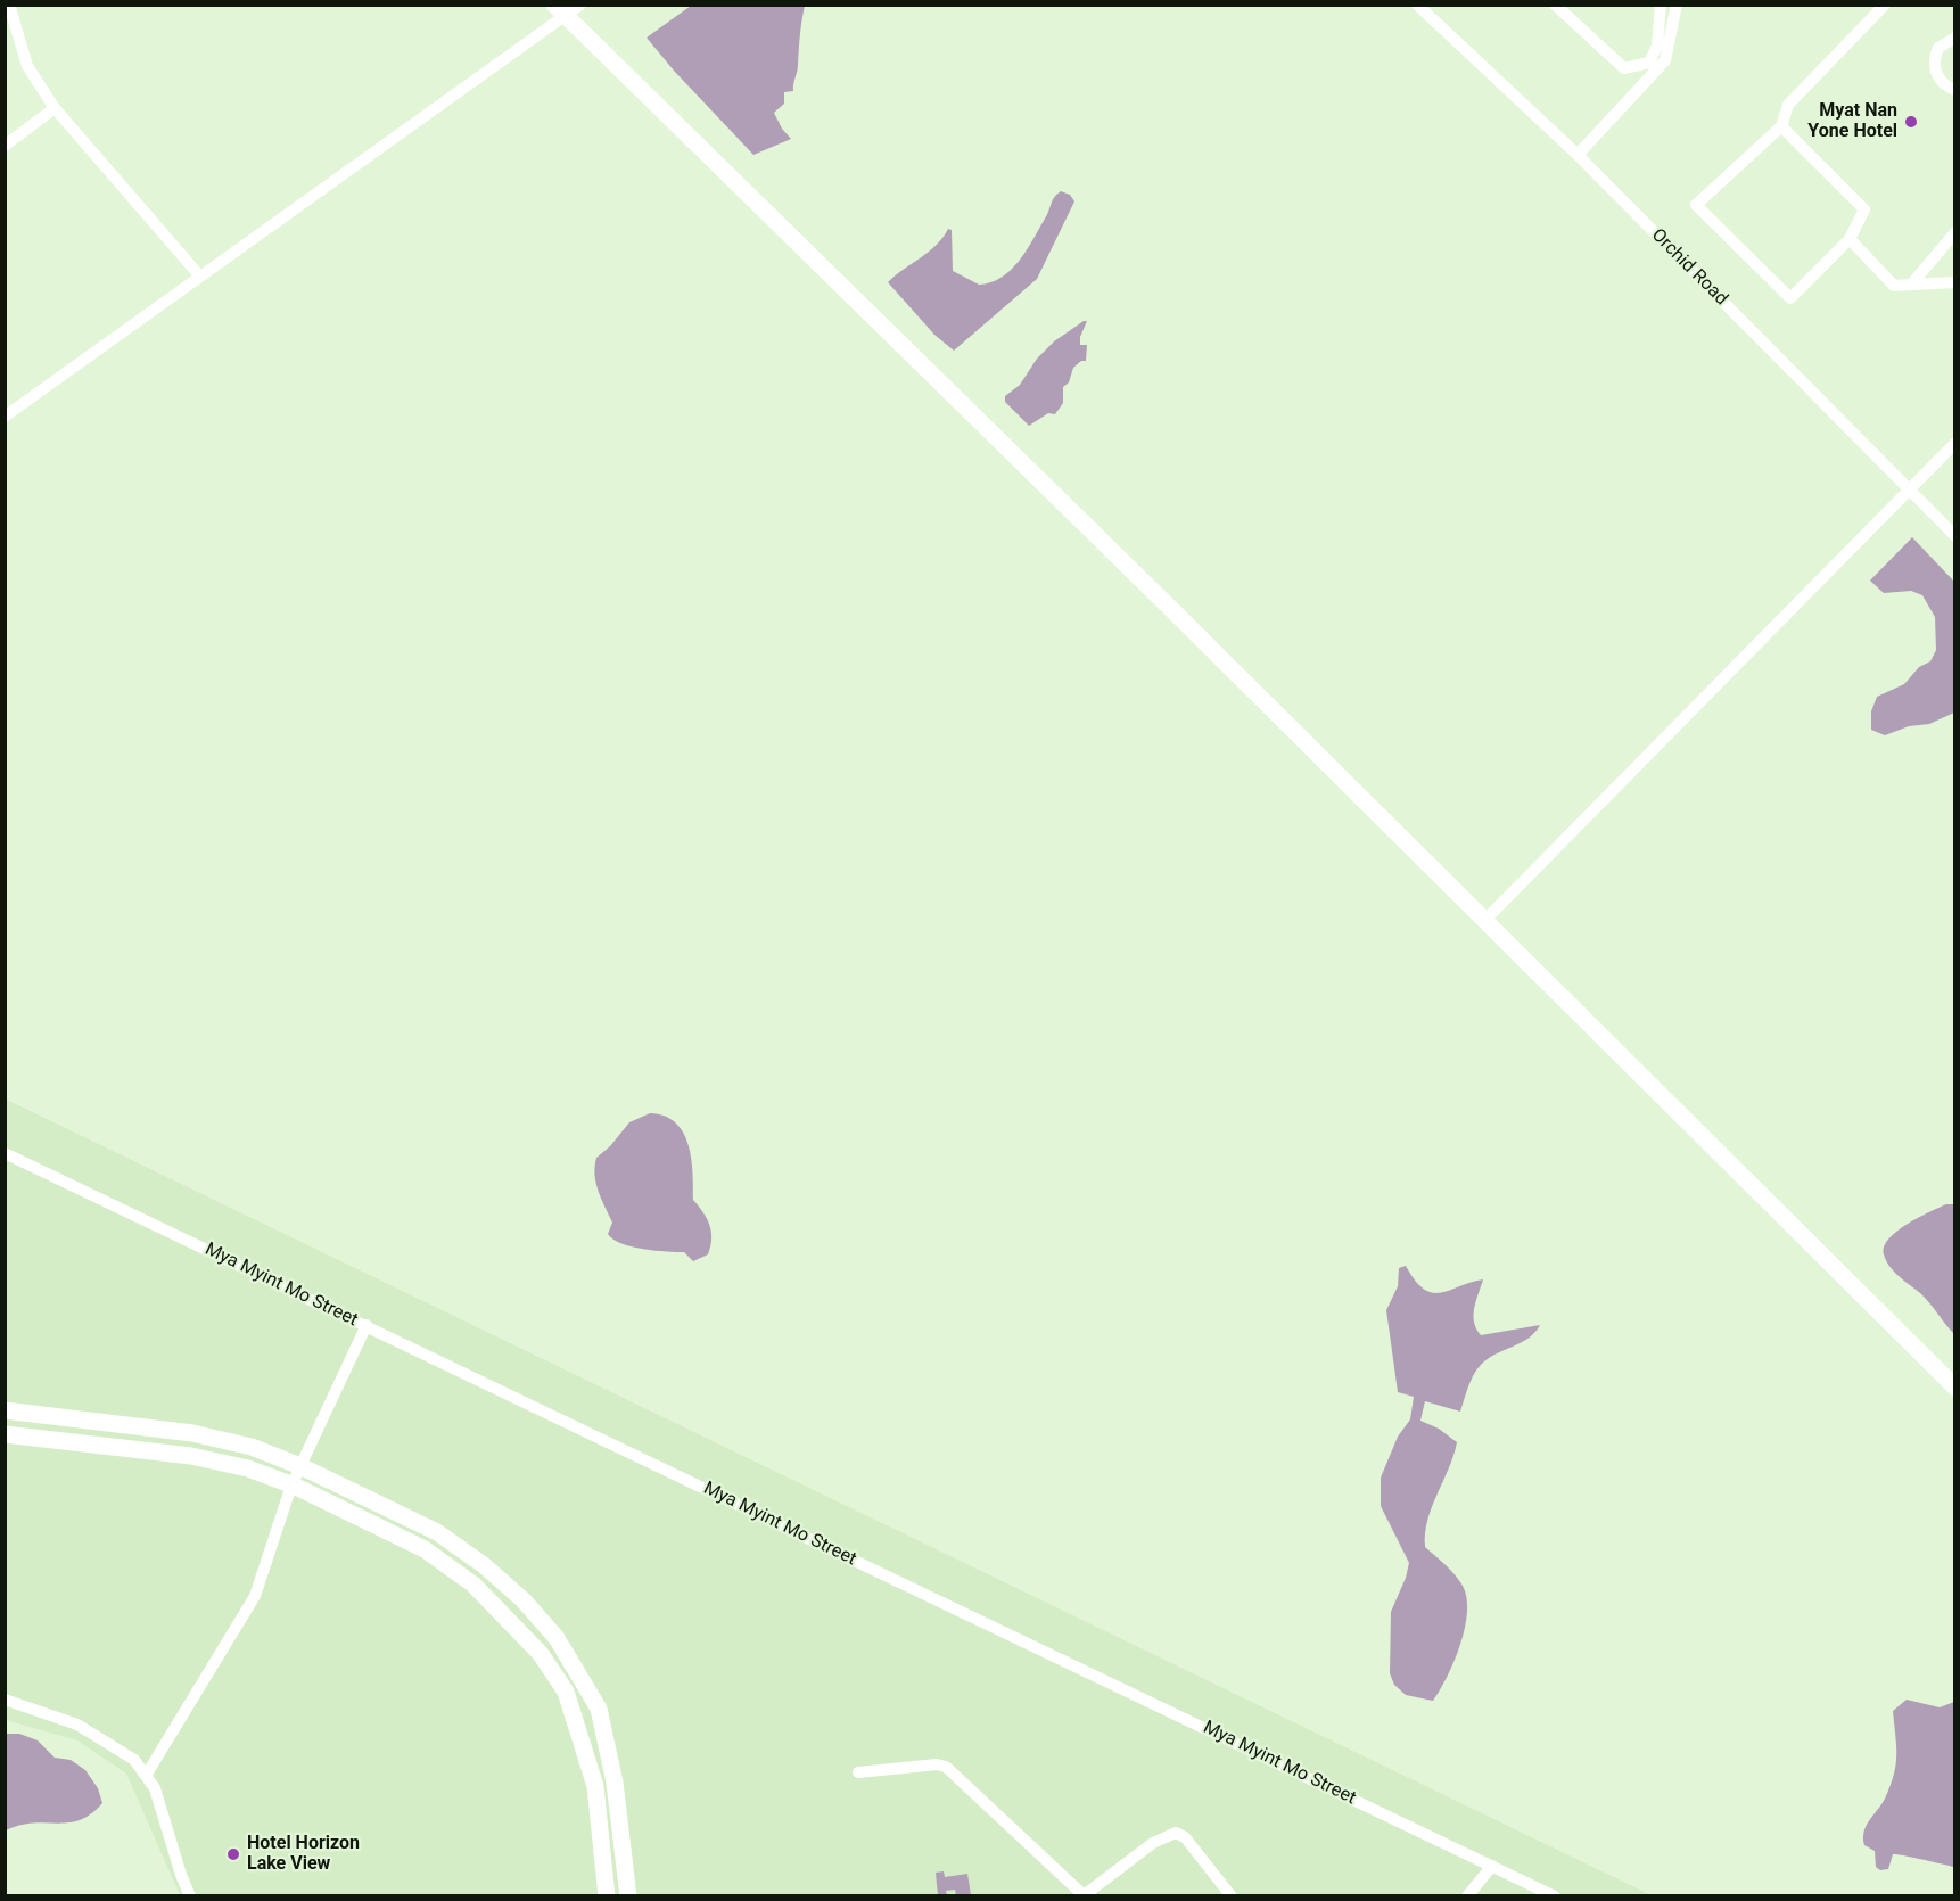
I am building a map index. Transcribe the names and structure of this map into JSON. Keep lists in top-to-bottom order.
{
  "streets": {
    "street": ["Orchid Road", "Mya Myint Mo Street"]
  },
  "places": ["Myat Nan Yone Hotel", "Hotel Horizon Lake View"]
}
